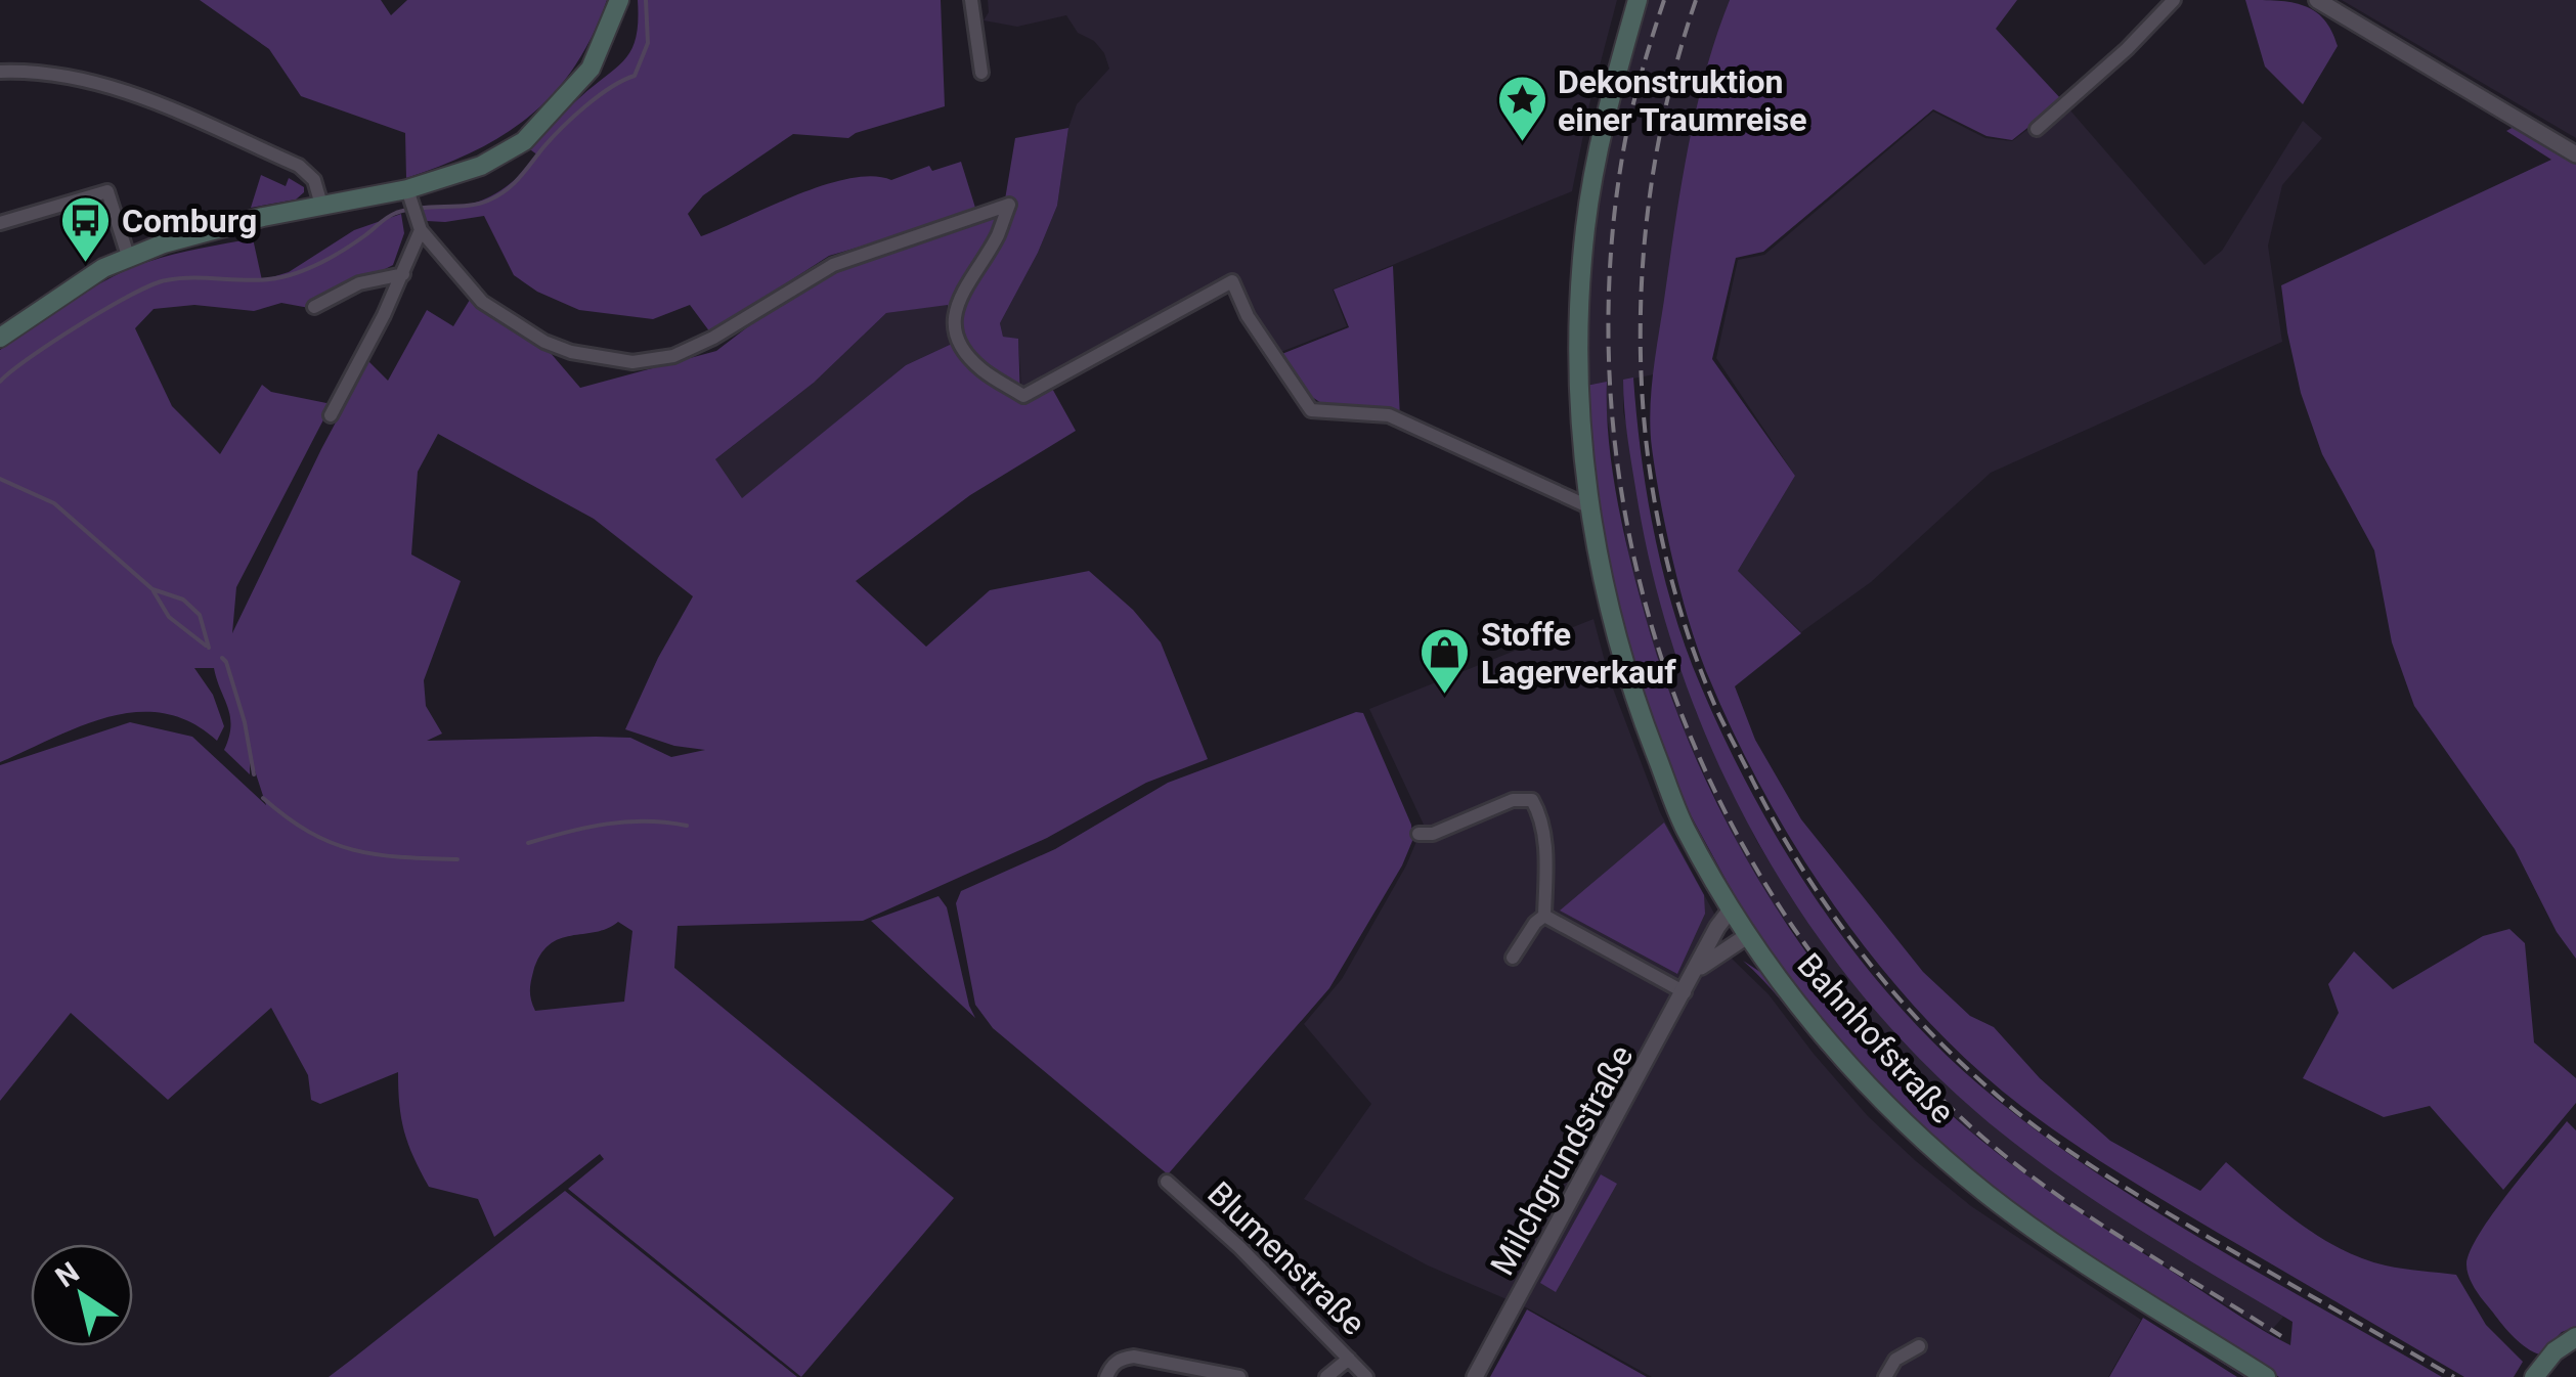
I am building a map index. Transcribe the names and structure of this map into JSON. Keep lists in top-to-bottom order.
{
  "streets": {
    "main road": ["Bahnhofstraße"],
    "street": ["Milchgrundstraße", "Blumenstraße"]
  },
  "crossings": [
    ["Bahnhofstraße", "Milchgrundstraße"]
  ],
  "places": {
    "place": ["Dekonstruktion einer Traumreise"],
    "bus stop": ["Comburg"],
    "shop": ["Stoffe Lagerverkauf"]
  },
  "north": "top left"
}
